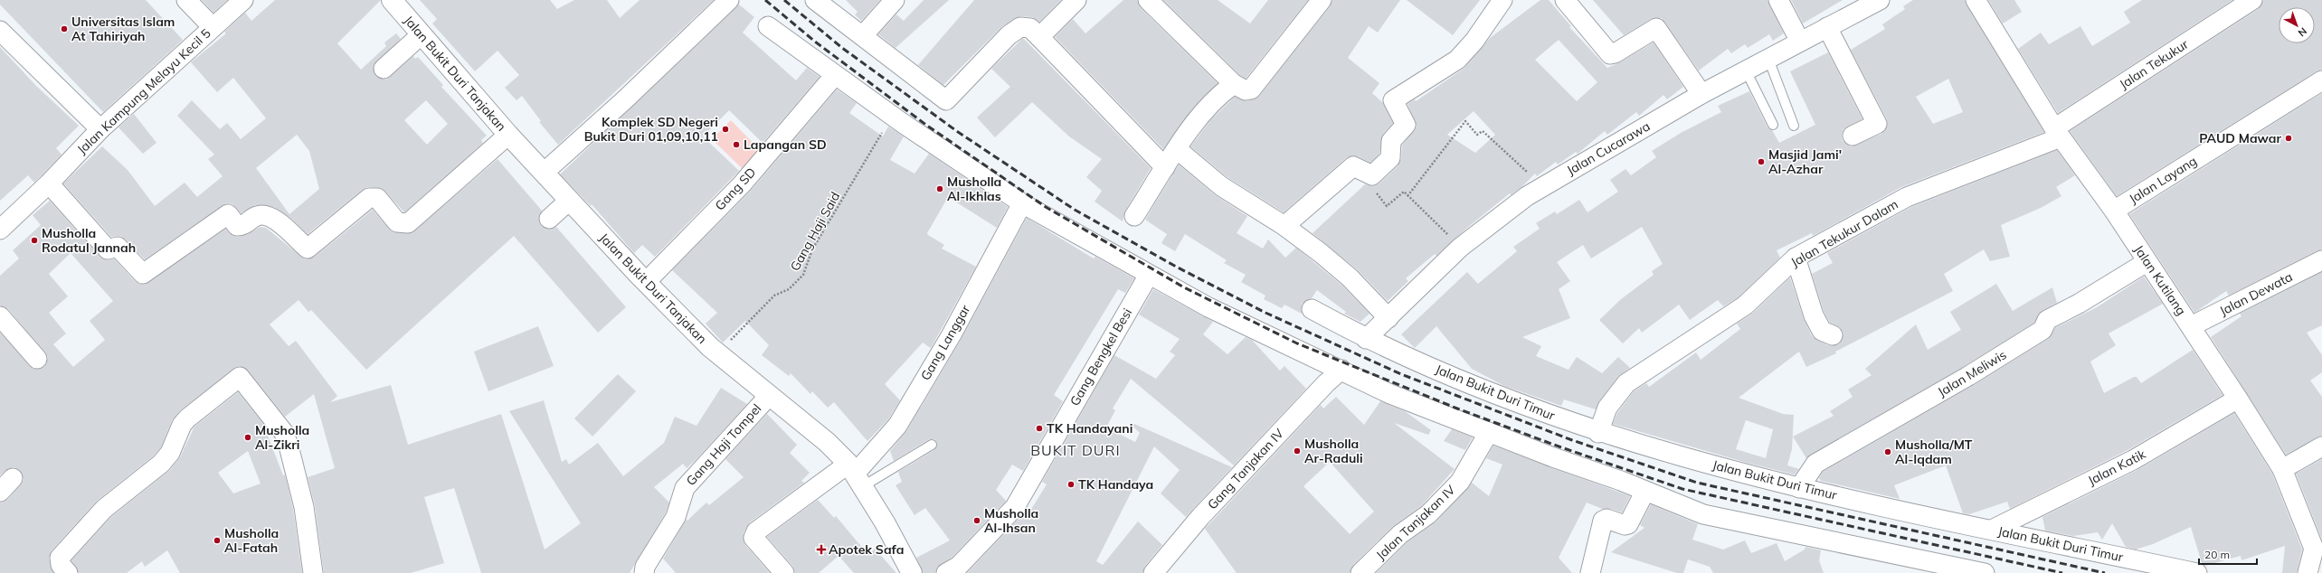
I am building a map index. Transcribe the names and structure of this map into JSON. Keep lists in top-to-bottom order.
{
  "streets": {
    "street": [
      "Jalan Tekukur",
      "Jalan Bukit Duri Tanjakan",
      "Jalan Kampung Melayu Kecil 5",
      "Jalan Cucarawa",
      "Jalan Layang",
      "Gang SD",
      "Jalan Tekukur Dalam",
      "Jalan Kutilang",
      "Jalan Dewata",
      "Gang Langgar",
      "Gang Bengkel Besi",
      "Jalan Meliwis",
      "Jalan Bukit Duri Timur",
      "Gang Haji Tompel",
      "Jalan Katik",
      "Gang Tanjakan IV",
      "Jalan Tanjakan IV"
    ],
    "path": ["Gang Haji Said"]
  },
  "crossings": [
    ["Jalan Tekukur", "Jalan Tekukur Dalam"],
    ["Jalan Tekukur", "Jalan Kutilang"],
    ["Jalan Bukit Duri Tanjakan", "Gang SD"],
    ["Jalan Bukit Duri Tanjakan", "Gang Haji Said"],
    ["Jalan Bukit Duri Tanjakan", "Gang Langgar"],
    ["Jalan Bukit Duri Tanjakan", "Gang Haji Tompel"],
    ["Jalan Cucarawa", "Jalan Bukit Duri Timur"],
    ["Jalan Layang", "Jalan Kutilang"],
    ["Jalan Tekukur Dalam", "Jalan Kutilang"],
    ["Jalan Tekukur Dalam", "Jalan Bukit Duri Timur"],
    ["Jalan Kutilang", "Jalan Dewata"],
    ["Jalan Kutilang", "Jalan Meliwis"],
    ["Jalan Kutilang", "Jalan Katik"],
    ["Jalan Meliwis", "Jalan Bukit Duri Timur"],
    ["Jalan Bukit Duri Timur", "Jalan Katik"]
  ],
  "districts": ["BUKIT DURI"],
  "places": {
    "other": [
      "Universitas Islam At Tahiriyah",
      "Komplek SD Negeri Bukit Duri 01,09,10,11",
      "PAUD Mawar",
      "Lapangan SD",
      "Masjid Jami' Al-Azhar",
      "Musholla Al-Ikhlas",
      "Musholla Rodatul Jannah",
      "TK Handayani",
      "Musholla Al-Zikri",
      "Musholla Ar-Raduli",
      "Musholla/MT Al-Iqdam",
      "TK Handaya",
      "Musholla Al-Ihsan",
      "Musholla Al-Fatah"
    ],
    "health": ["Apotek Safa"]
  },
  "scale_bar": "20 m",
  "north": "bottom right"
}
